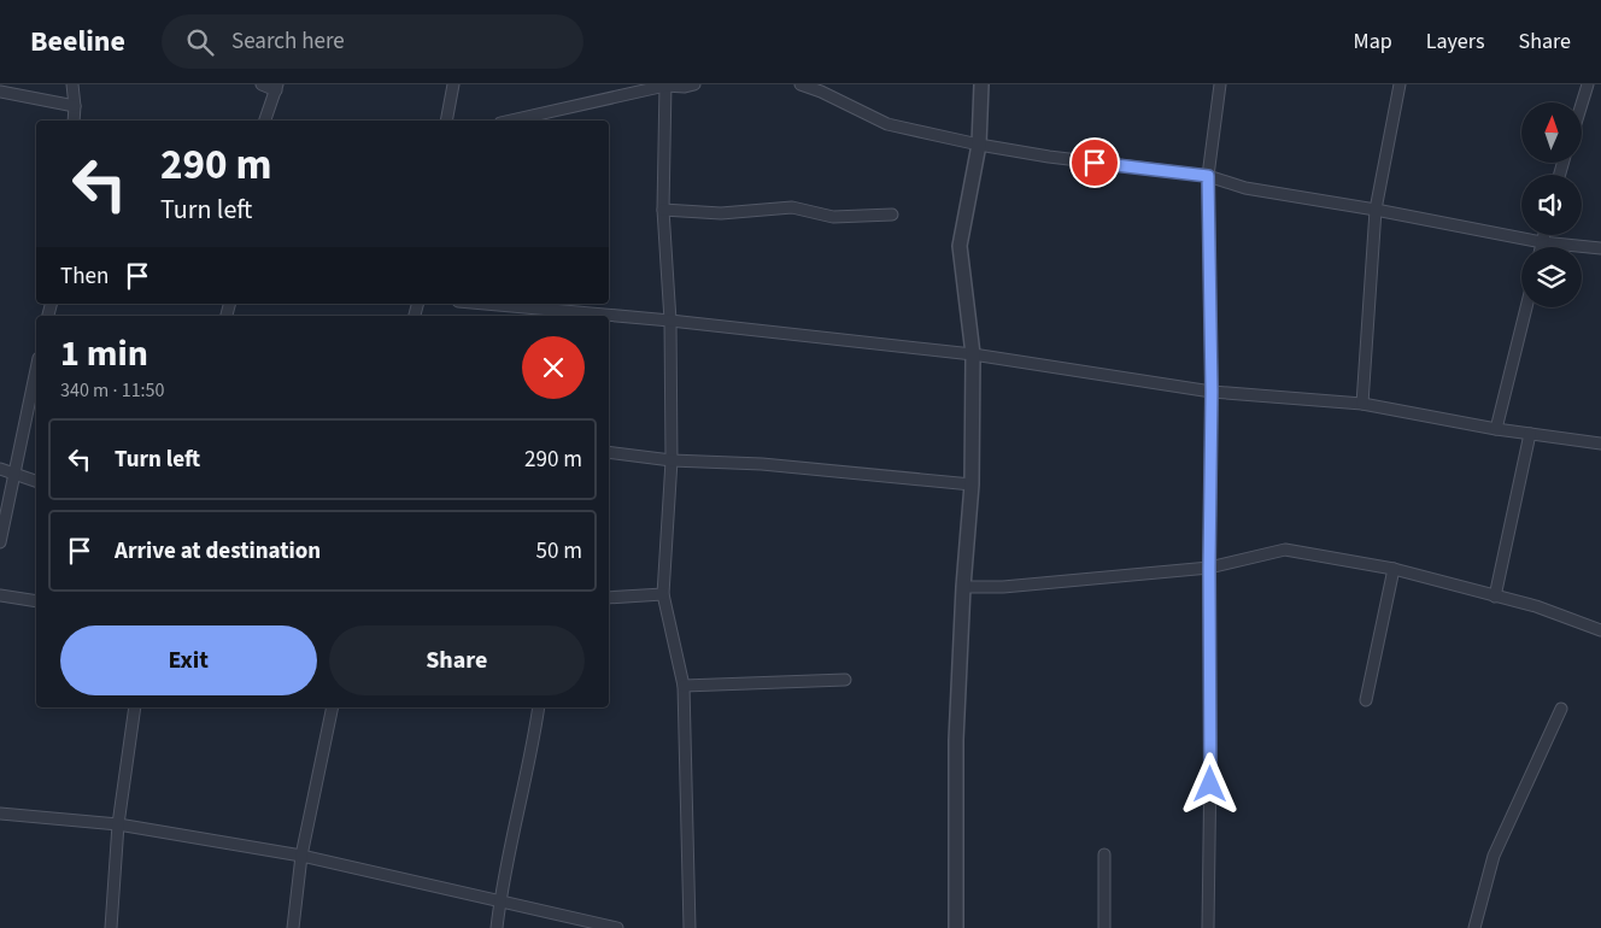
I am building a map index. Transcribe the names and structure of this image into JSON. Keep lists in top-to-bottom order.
{
  "north": "top",
  "page": {
    "header": "Beeline",
    "search": "Search here",
    "nav": ["Map", "Layers", "Share"],
    "turn": ["290 m", "Turn left"],
    "then": "Then",
    "heading": ["1 min", "340 m · 11:50"],
    "list": [
      {
        "name": "Turn left",
        "value": "290 m"
      },
      {
        "name": "Arrive at destination",
        "value": "50 m"
      }
    ],
    "buttons": ["Exit", "Share"]
  }
}
